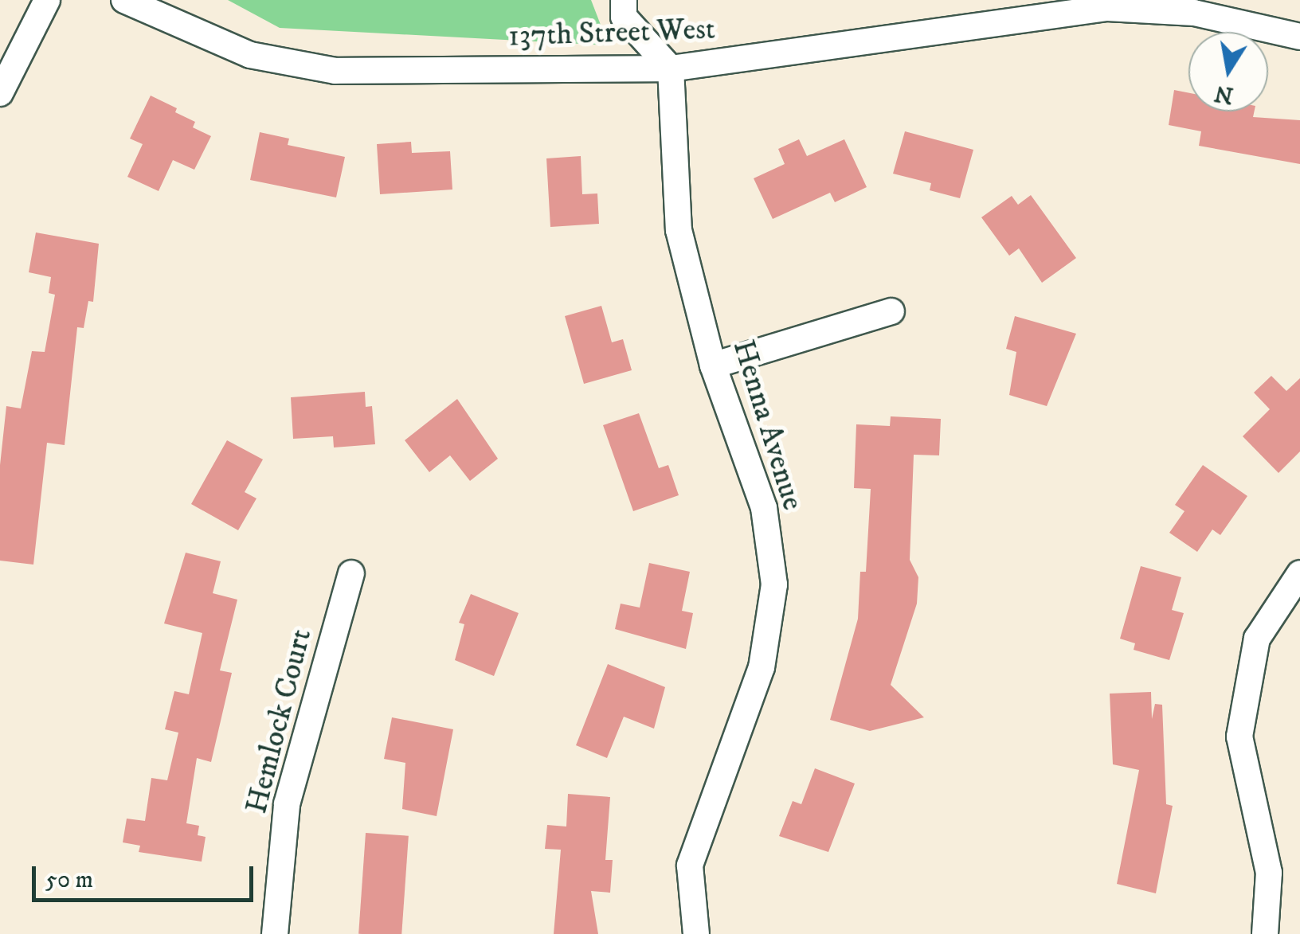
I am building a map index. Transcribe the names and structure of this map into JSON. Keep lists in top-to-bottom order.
{
  "streets": {
    "street": ["137th Street West", "Henna Avenue", "Hemlock Court"]
  },
  "crossings": [
    ["137th Street West", "Henna Avenue"]
  ],
  "scale_bar": "50 m",
  "north": "bottom"
}
